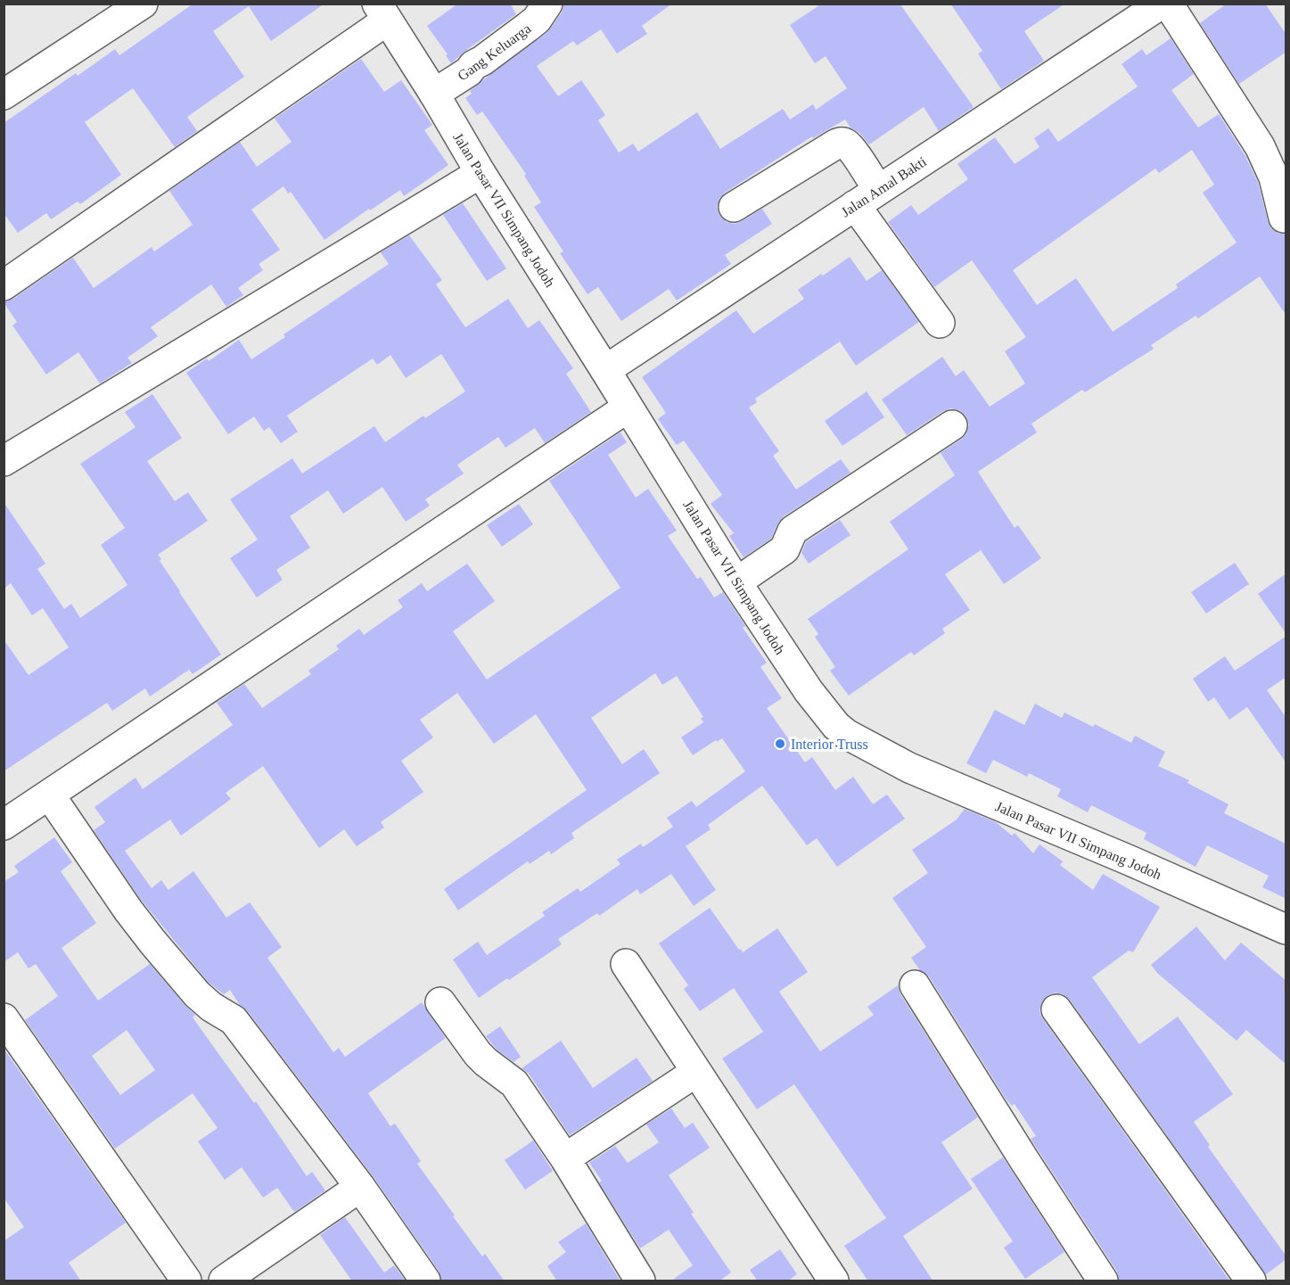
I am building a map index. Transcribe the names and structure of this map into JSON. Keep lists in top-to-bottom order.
{
  "streets": {
    "street": ["Gang Keluarga", "Jalan Amal Bakti", "Jalan Pasar VII Simpang Jodoh"]
  },
  "crossings": [
    ["Gang Keluarga", "Jalan Pasar VII Simpang Jodoh"],
    ["Jalan Amal Bakti", "Jalan Pasar VII Simpang Jodoh"]
  ],
  "places": ["Interior Truss"]
}
